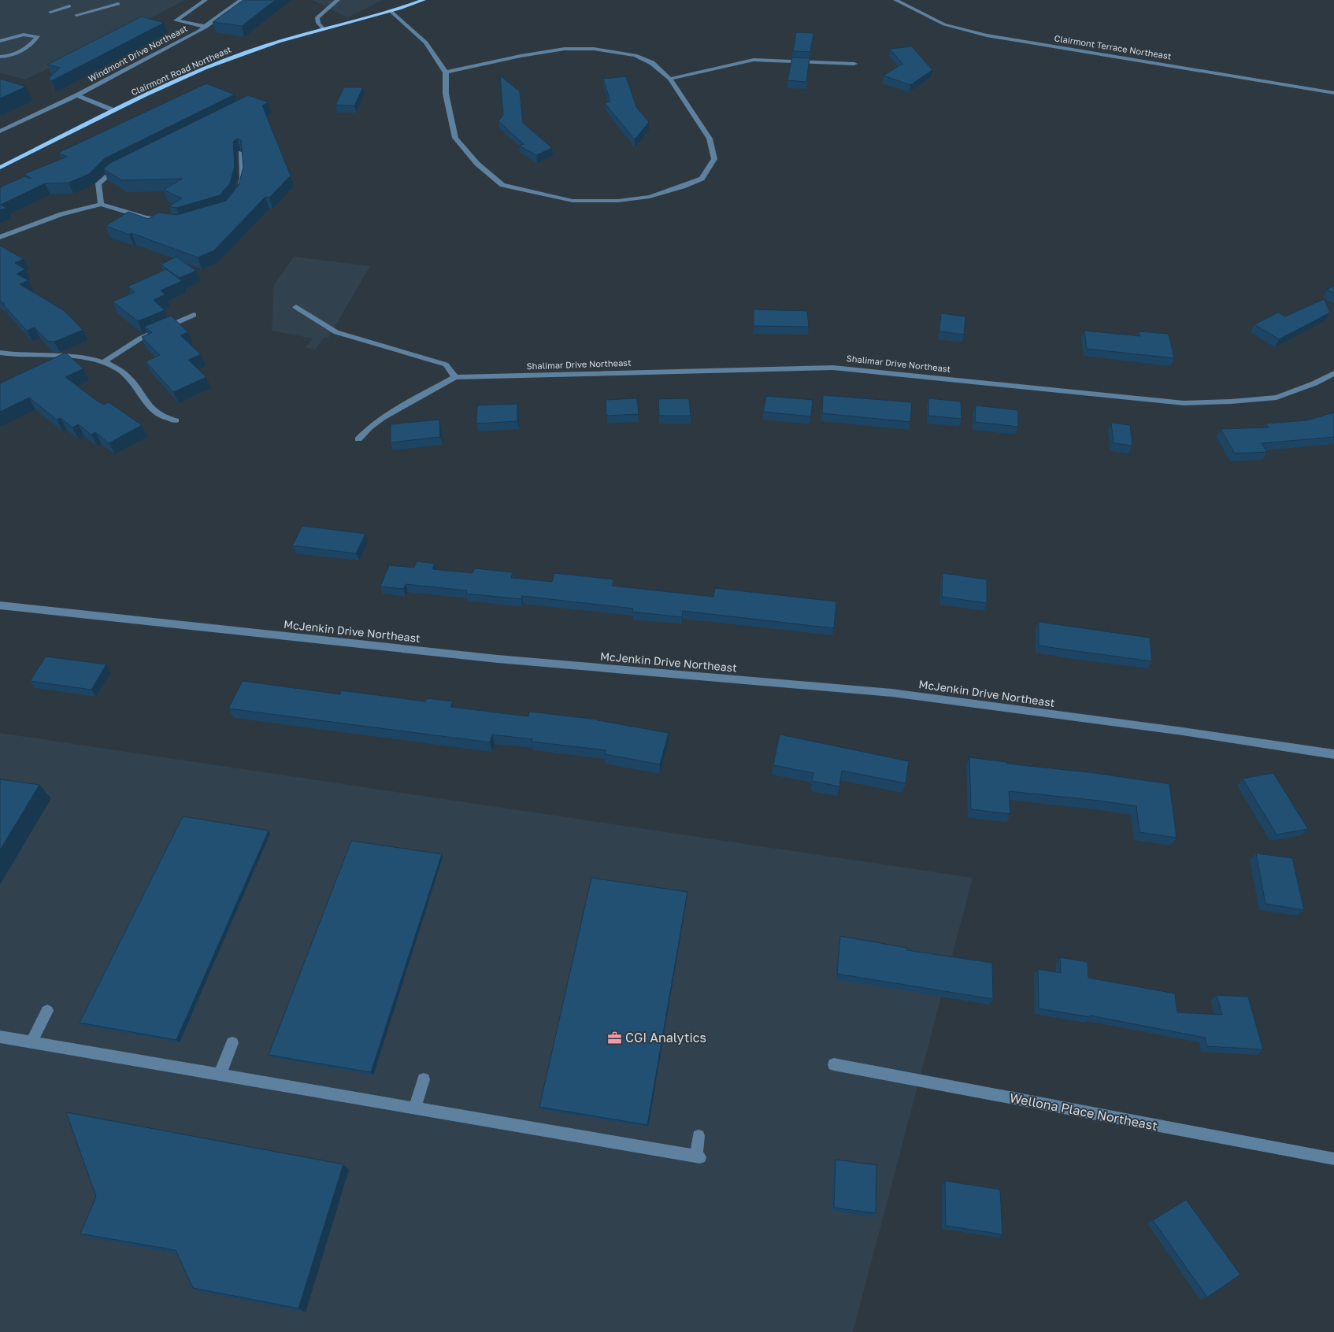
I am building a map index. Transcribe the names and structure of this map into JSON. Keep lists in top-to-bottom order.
{
  "streets": {
    "main road": ["Clairmont Road Northeast"],
    "street": [
      "Clairmont Terrace Northeast",
      "Windmont Drive Northeast",
      "Shalimar Drive Northeast",
      "McJenkin Drive Northeast",
      "Wellona Place Northeast"
    ]
  },
  "crossings": [
    ["Windmont Drive Northeast", "Clairmont Road Northeast"]
  ],
  "places": {
    "office": ["CGI Analytics"]
  }
}
